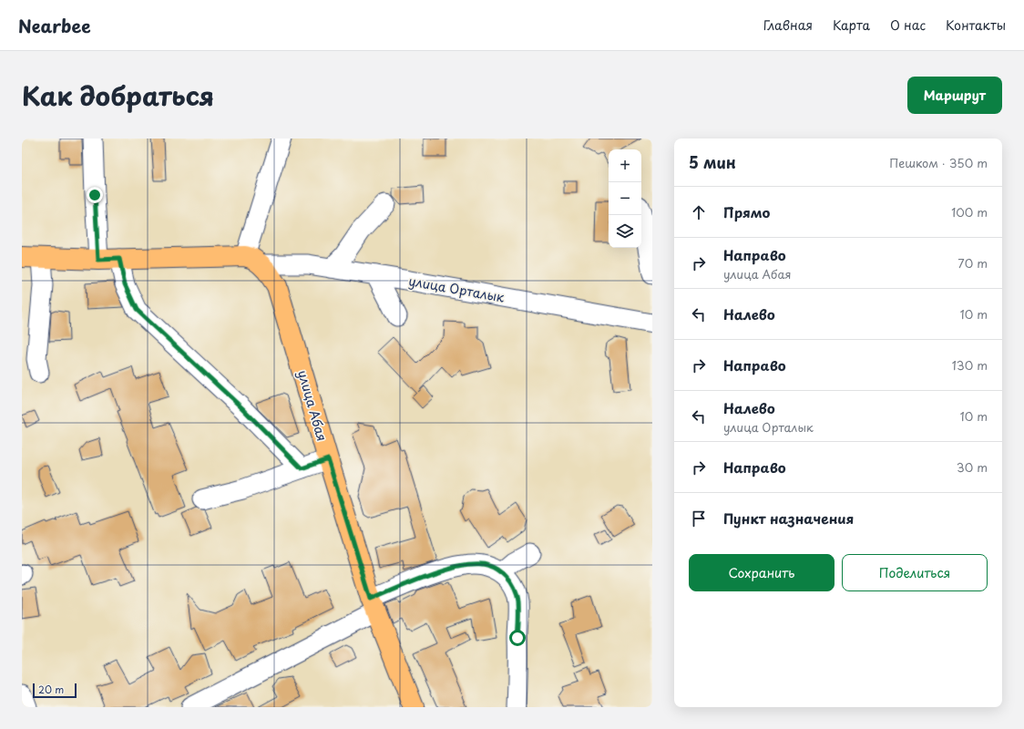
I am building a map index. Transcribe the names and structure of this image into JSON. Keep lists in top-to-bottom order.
{
  "streets": {
    "main road": ["улица Орталык", "улица Абая"]
  },
  "crossings": [
    ["улица Орталык", "улица Абая"]
  ],
  "scale_bar": "20 m",
  "page": {
    "header": "Nearbee",
    "nav": [
      "Главная",
      "Карта",
      "О нас",
      "Контакты"
    ],
    "title": "Как добраться",
    "buttons": [
      "Маршрут",
      ["Сохранить", "Поделиться"]
    ],
    "heading": ["5 мин", "Пешком · 350 m"],
    "map_buttons": ["+", "−"],
    "list": [
      ["Прямо", "100 m"],
      ["Направо", "улица Абая", "70 m"],
      ["Налево", "10 m"],
      ["Направо", "130 m"],
      ["Налево", "улица Орталык", "10 m"],
      ["Направо", "30 m"],
      "Пункт назначения"
    ],
    "scale": "20 m"
  }
}
